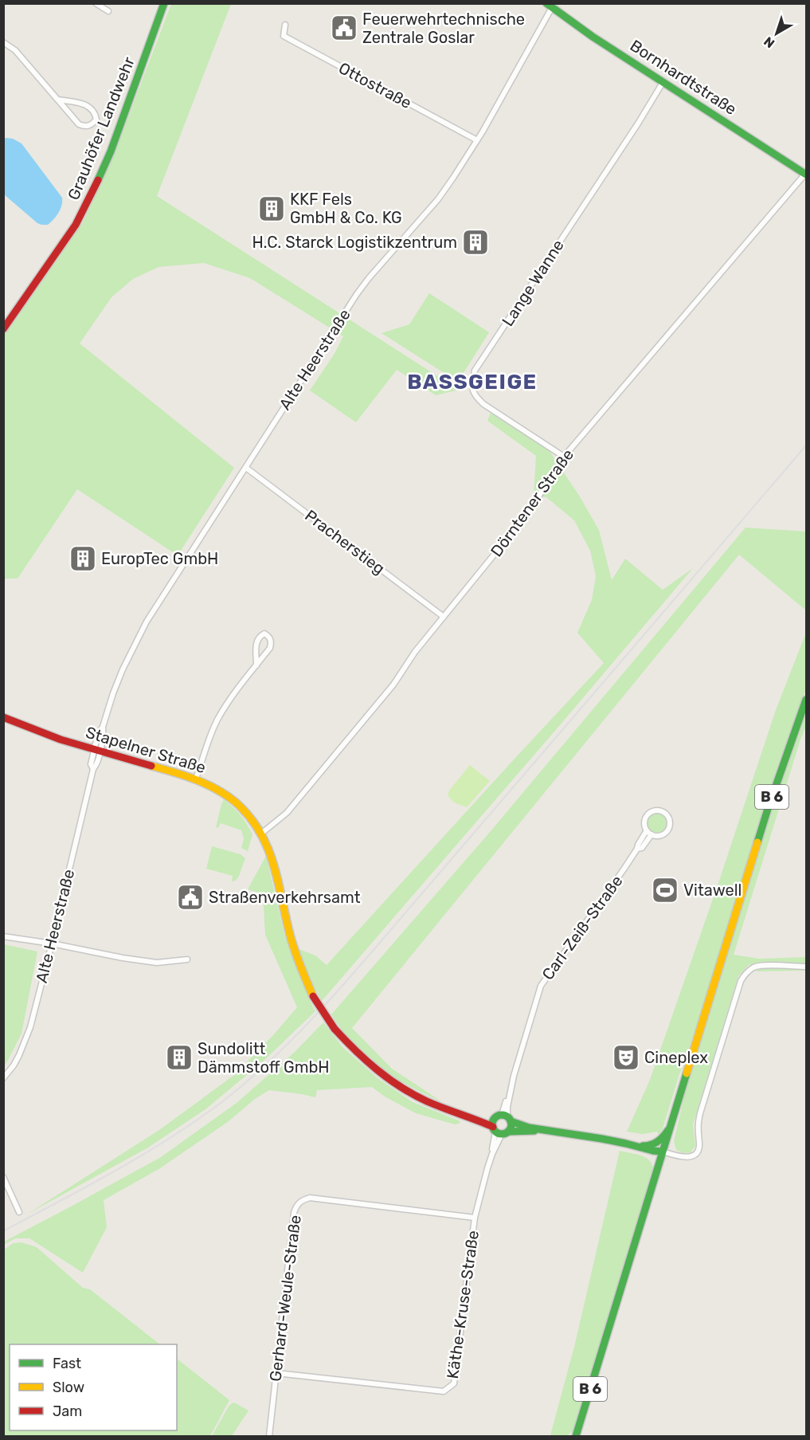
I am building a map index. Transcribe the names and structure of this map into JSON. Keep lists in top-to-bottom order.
{
  "streets": {
    "street": [
      "Bornhardtstraße",
      "Ottostraße",
      "Grauhöfer Landwehr",
      "Lange Wanne",
      "Alte Heerstraße",
      "Dörntener Straße",
      "Pracherstieg",
      "Stapelner Straße",
      "B 6",
      "Carl-Zeiß-Straße",
      "Gerhard-Weule-Straße",
      "Käthe-Kruse-Straße"
    ]
  },
  "crossings": [
    ["Bornhardtstraße", "Lange Wanne"],
    ["Bornhardtstraße", "Alte Heerstraße"],
    ["Bornhardtstraße", "Dörntener Straße"],
    ["Ottostraße", "Alte Heerstraße"],
    ["Lange Wanne", "Dörntener Straße"],
    ["Alte Heerstraße", "Pracherstieg"],
    ["Alte Heerstraße", "Stapelner Straße"],
    ["Dörntener Straße", "Pracherstieg"],
    ["Dörntener Straße", "Stapelner Straße"],
    ["Stapelner Straße", "B 6"],
    ["Stapelner Straße", "Carl-Zeiß-Straße"],
    ["Gerhard-Weule-Straße", "Käthe-Kruse-Straße"]
  ],
  "districts": ["BASSGEIGE"],
  "places": {
    "public building": ["Feuerwehrtechnische Zentrale Goslar", "Straßenverkehrsamt"],
    "building": [
      "KKF Fels GmbH & Co. KG",
      "H.C. Starck Logistikzentrum",
      "EuropTec GmbH",
      "Sundolitt Dämmstoff GmbH"
    ],
    "sports": ["Vitawell"],
    "theatre": ["Cineplex"]
  },
  "legend": ["Fast", "Slow", "Jam"],
  "north": "bottom left"
}
